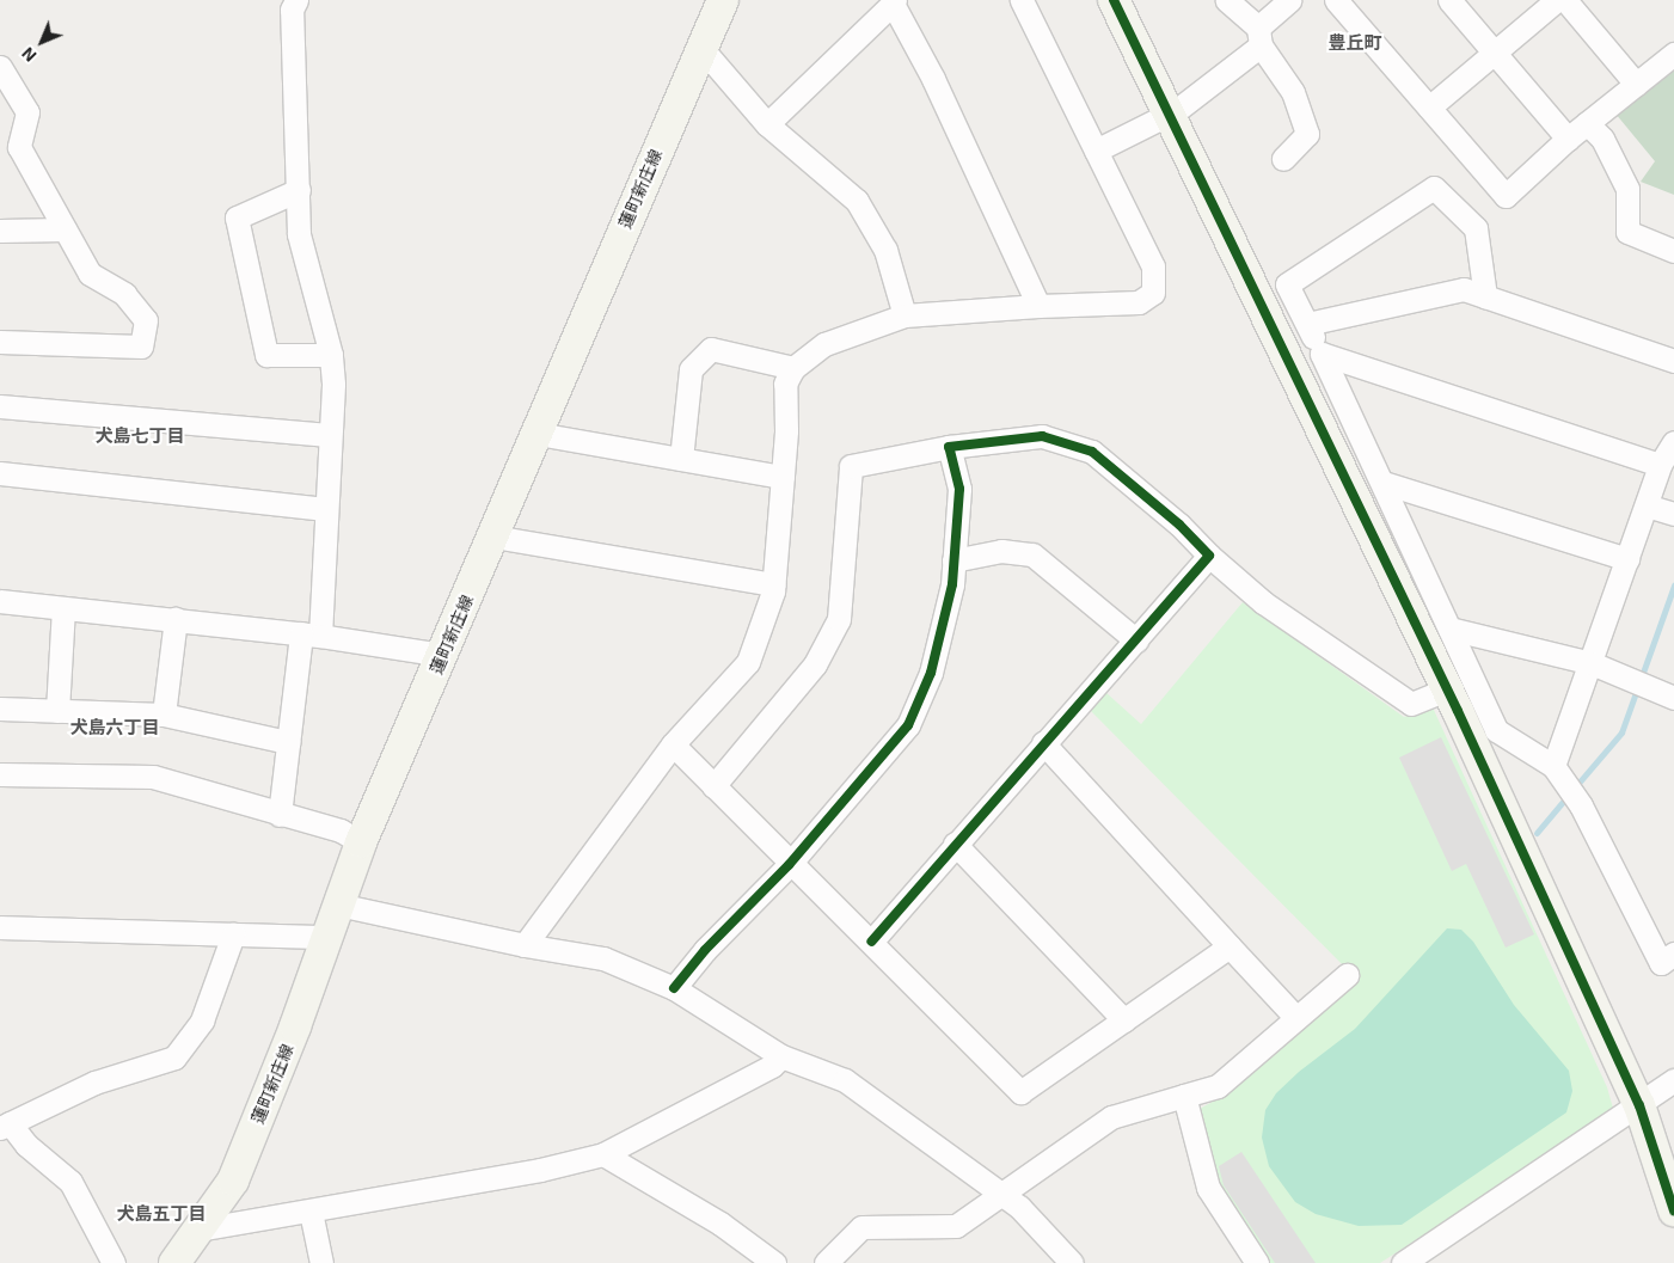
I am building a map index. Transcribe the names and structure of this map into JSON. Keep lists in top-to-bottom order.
{
  "streets": {
    "main road": ["蓮町新庄線"]
  },
  "districts": [
    "豊丘町",
    "犬島七丁目",
    "犬島六丁目",
    "犬島五丁目"
  ],
  "north": "bottom left"
}
